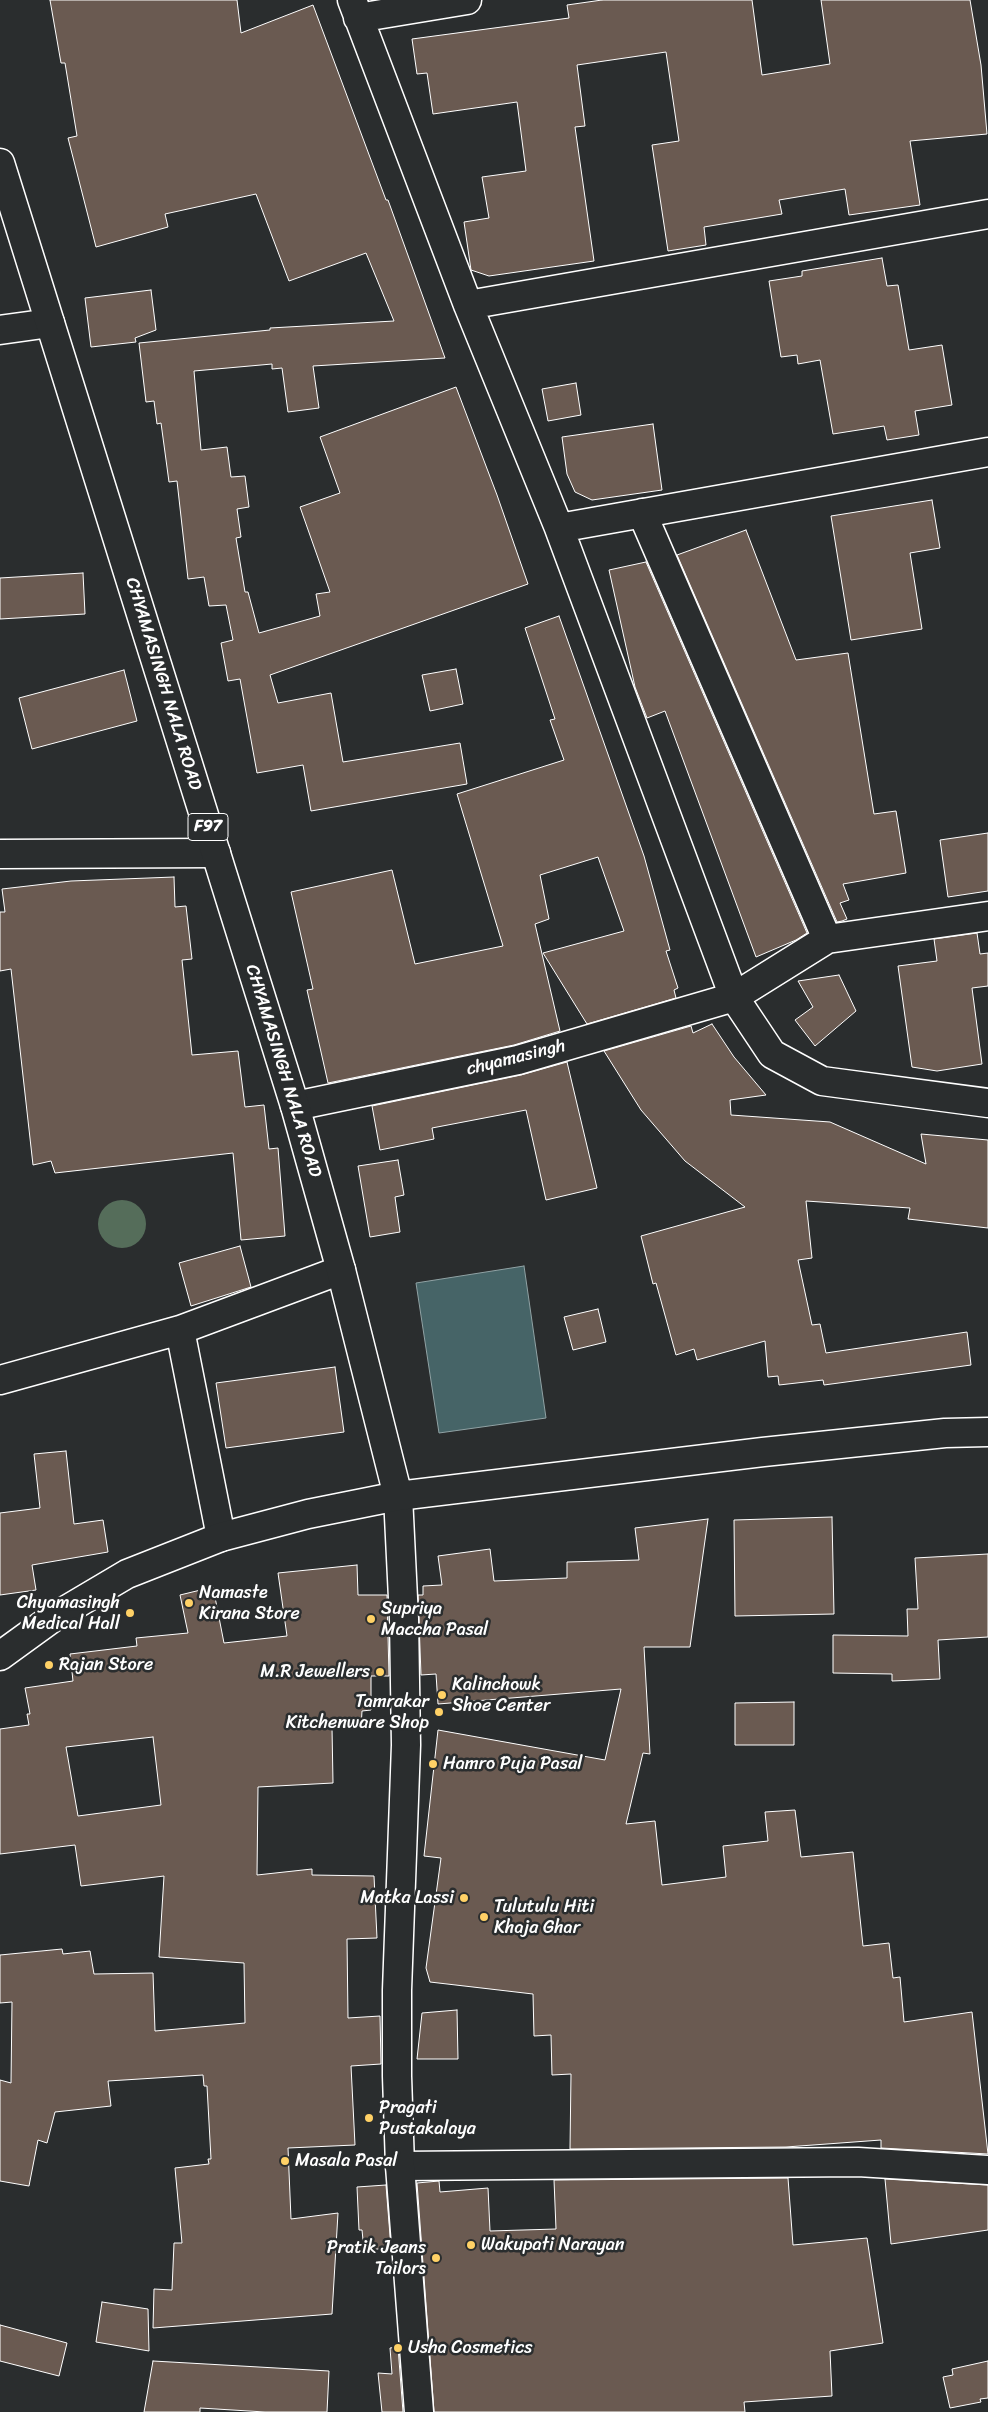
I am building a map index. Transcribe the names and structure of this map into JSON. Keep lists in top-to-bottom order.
{
  "streets": {
    "street": ["CHYAMASINGH NALA ROAD", "F97", "chyamasingh"]
  },
  "crossings": [
    ["CHYAMASINGH NALA ROAD", "chyamasingh"]
  ],
  "places": [
    "Namaste Kirana Store",
    "Chyamasingh Medical Hall",
    "Supriya Maccha Pasal",
    "Rajan Store",
    "M.R Jewellers",
    "Kalinchowk Shoe Center",
    "Tamrakar Kitchenware Shop",
    "Hamro Puja Pasal",
    "Matka Lassi",
    "Tulutulu Hiti Khaja Ghar",
    "Pragati Pustakalaya",
    "Masala Pasal",
    "Wakupati Narayan",
    "Pratik Jeans Tailors",
    "Usha Cosmetics"
  ]
}
